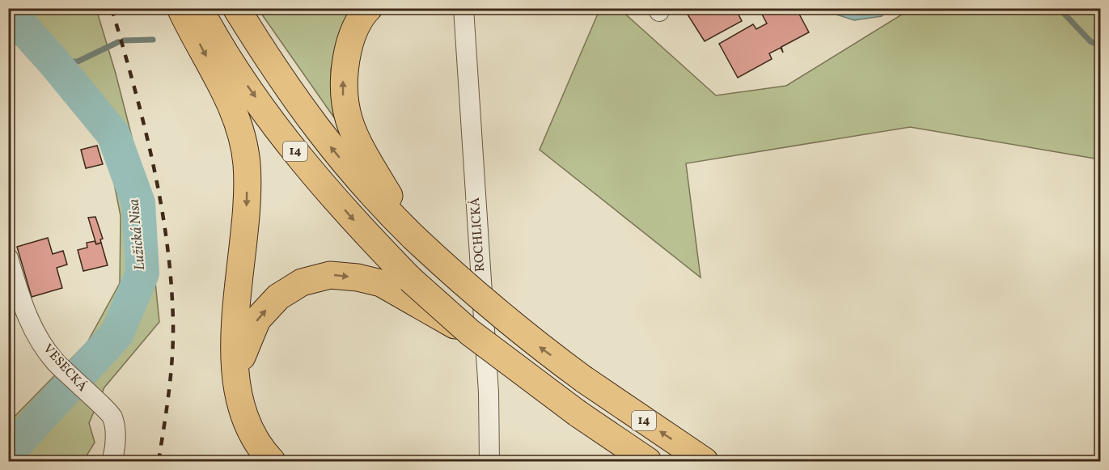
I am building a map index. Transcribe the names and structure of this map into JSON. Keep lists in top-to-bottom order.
{
  "streets": {
    "highway": ["14"],
    "street": ["ROCHLICKÁ", "VESECKÁ"]
  },
  "water": ["Lužická Nisa"]
}
